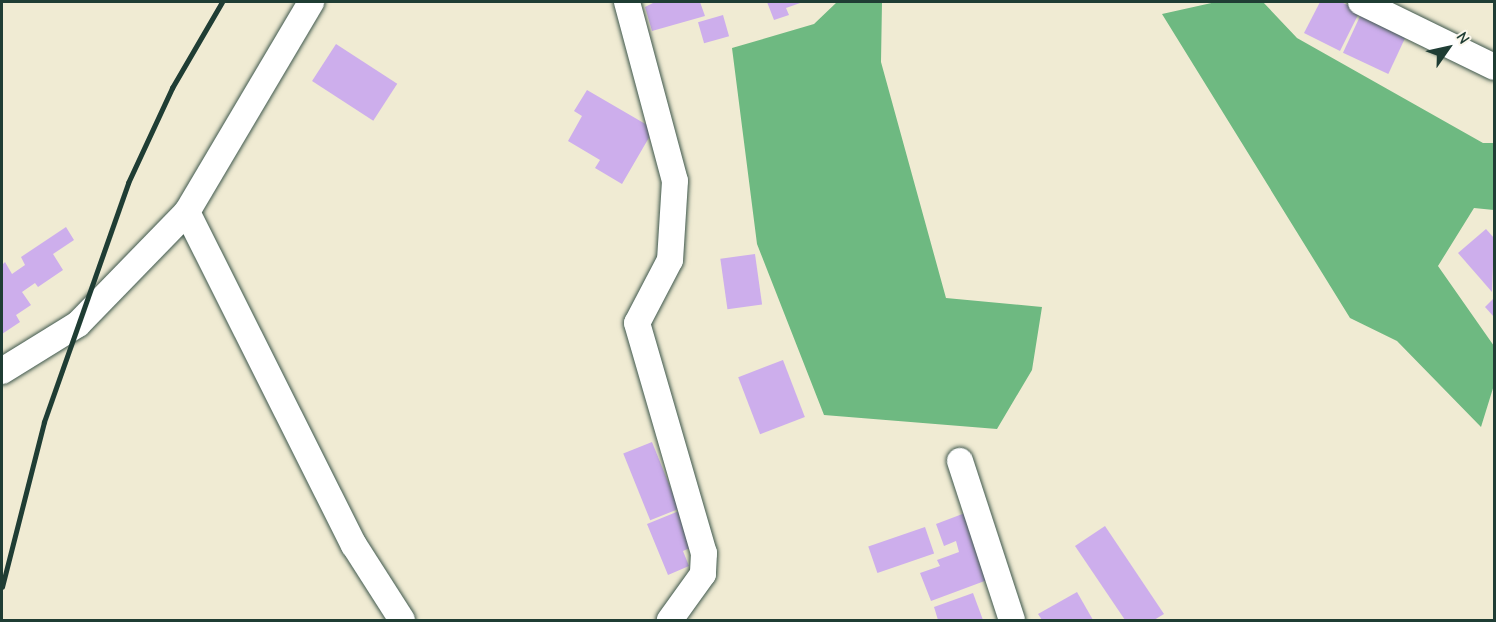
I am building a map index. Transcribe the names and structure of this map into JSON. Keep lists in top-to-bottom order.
{
  "north": "top right"
}
